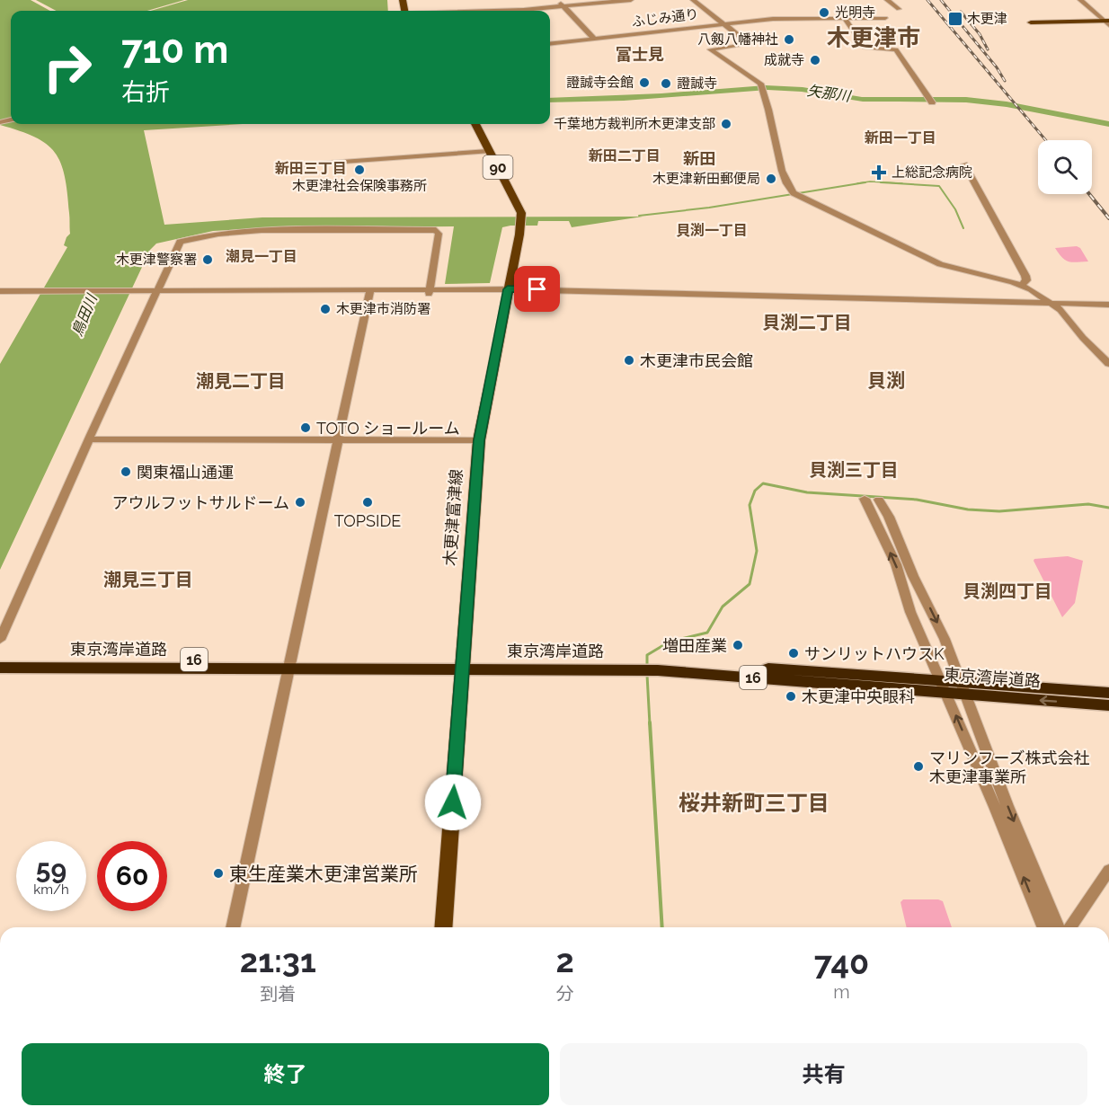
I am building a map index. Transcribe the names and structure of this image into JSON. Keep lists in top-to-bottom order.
{
  "streets": {
    "highway": ["東京湾岸道路", "16"],
    "main road": ["90", "木更津富津線"],
    "street": ["ふじみ通り"]
  },
  "crossings": [
    ["木更津富津線", "東京湾岸道路"]
  ],
  "districts": [
    "木更津市",
    "富士見",
    "新田一丁目",
    "新田二丁目",
    "新田",
    "新田三丁目",
    "貝渕一丁目",
    "潮見一丁目",
    "貝渕二丁目",
    "貝渕",
    "潮見二丁目",
    "貝渕三丁目",
    "潮見三丁目",
    "貝渕四丁目",
    "桜井新町三丁目"
  ],
  "water": ["矢那川", "鳥田川"],
  "places": {
    "other": [
      "光明寺",
      "八剱八幡神社",
      "成就寺",
      "證誠寺会館",
      "證誠寺",
      "千葉地方裁判所木更津支部",
      "木更津社会保険事務所",
      "木更津新田郵便局",
      "木更津警察署",
      "木更津市消防署",
      "木更津市民会館",
      "TOTO ショールーム",
      "関東福山通運",
      "アウルフットサルドーム",
      "TOPSIDE",
      "増田産業",
      "サンリットハウスK",
      "木更津中央眼科",
      "マリンフーズ株式会社 木更津事業所",
      "東生産業木更津営業所"
    ],
    "transit": ["木更津"],
    "health": ["上総記念病院"]
  },
  "page": {
    "turn": ["710 m", "右折"],
    "speed": "59 km/h",
    "limit": "60",
    "eta": [
      "21:31",
      "到着",
      "2",
      "分",
      "740",
      "m"
    ],
    "buttons": ["終了", "共有"]
  }
}
